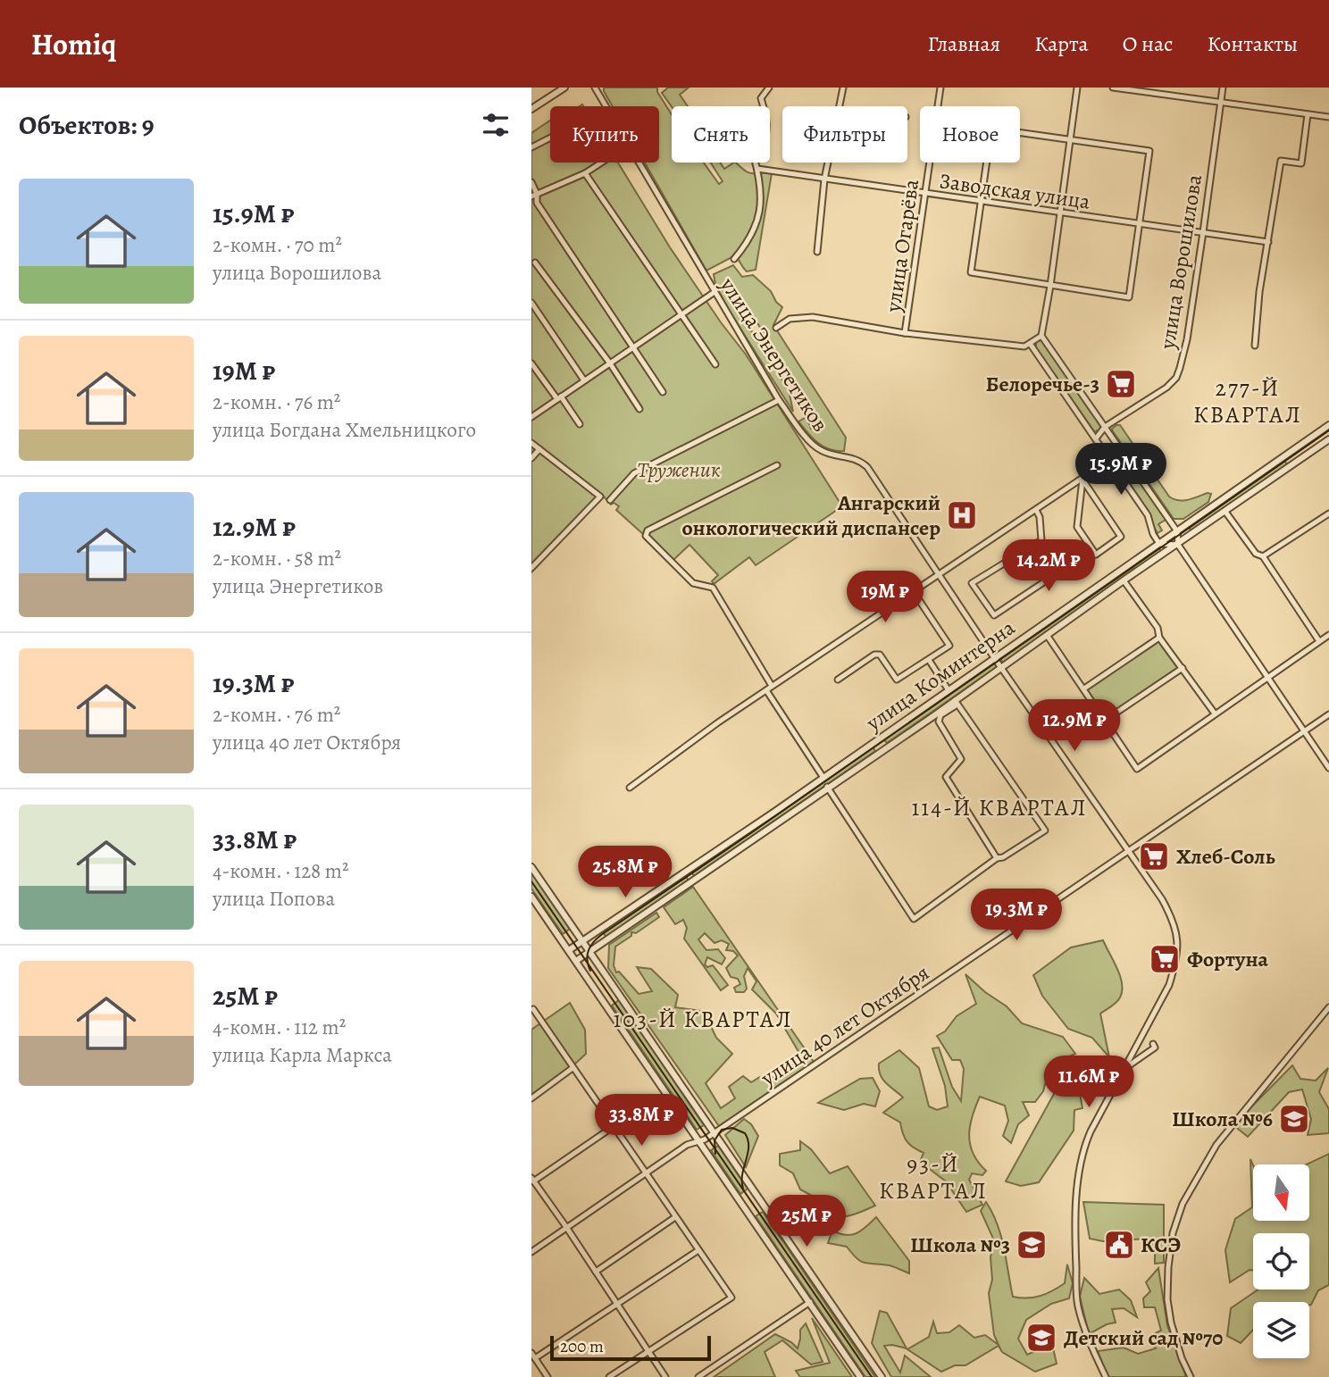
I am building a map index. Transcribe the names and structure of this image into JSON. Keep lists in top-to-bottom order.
{
  "streets": {
    "street": [
      "Заводская улица",
      "улица Огарёва",
      "улица Ворошилова",
      "улица Энергетиков",
      "улица Коминтерна",
      "улица 40 лет Октября"
    ]
  },
  "crossings": [
    ["Заводская улица", "улица Огарёва"],
    ["Заводская улица", "улица Ворошилова"],
    ["улица Энергетиков", "улица Коминтерна"],
    ["улица Энергетиков", "улица 40 лет Октября"]
  ],
  "districts": [
    "277-Й КВАРТАЛ",
    "114-Й КВАРТАЛ",
    "103-Й КВАРТАЛ",
    "93-Й КВАРТАЛ"
  ],
  "parks": ["Труженик"],
  "places": {
    "supermarket": ["Белоречье-3", "Хлеб-Соль", "Фортуна"],
    "hospital": ["Ангарский онкологический диспансер"],
    "school or university": ["Школа №6", "Школа №3", "Детский сад №70"],
    "public building": ["КСЭ"]
  },
  "scale_bar": "200 m",
  "north": "bottom",
  "page": {
    "header": "Homiq",
    "nav": [
      "Главная",
      "Карта",
      "О нас",
      "Контакты"
    ],
    "heading": "Объектов: 9",
    "chip": [
      "Купить",
      "Снять",
      "Фильтры",
      "Новое"
    ],
    "list": [
      {
        "name": "15.9M ₽",
        "note": "2-комн. · 70 m² · улица Ворошилова"
      },
      {
        "name": "19M ₽",
        "note": "2-комн. · 76 m² · улица Богдана Хмельницкого"
      },
      {
        "name": "12.9M ₽",
        "note": "2-комн. · 58 m² · улица Энергетиков"
      },
      {
        "name": "19.3M ₽",
        "note": "2-комн. · 76 m² · улица 40 лет Октября"
      },
      {
        "name": "33.8M ₽",
        "note": "4-комн. · 128 m² · улица Попова"
      },
      {
        "name": "25M ₽",
        "note": "4-комн. · 112 m² · улица Карла Маркса"
      }
    ],
    "price": [
      "15.9M ₽",
      "14.2M ₽",
      "19M ₽",
      "12.9M ₽",
      "25.8M ₽",
      "19.3M ₽",
      "11.6M ₽",
      "33.8M ₽",
      "25M ₽"
    ],
    "scale": "200 m"
  }
}
